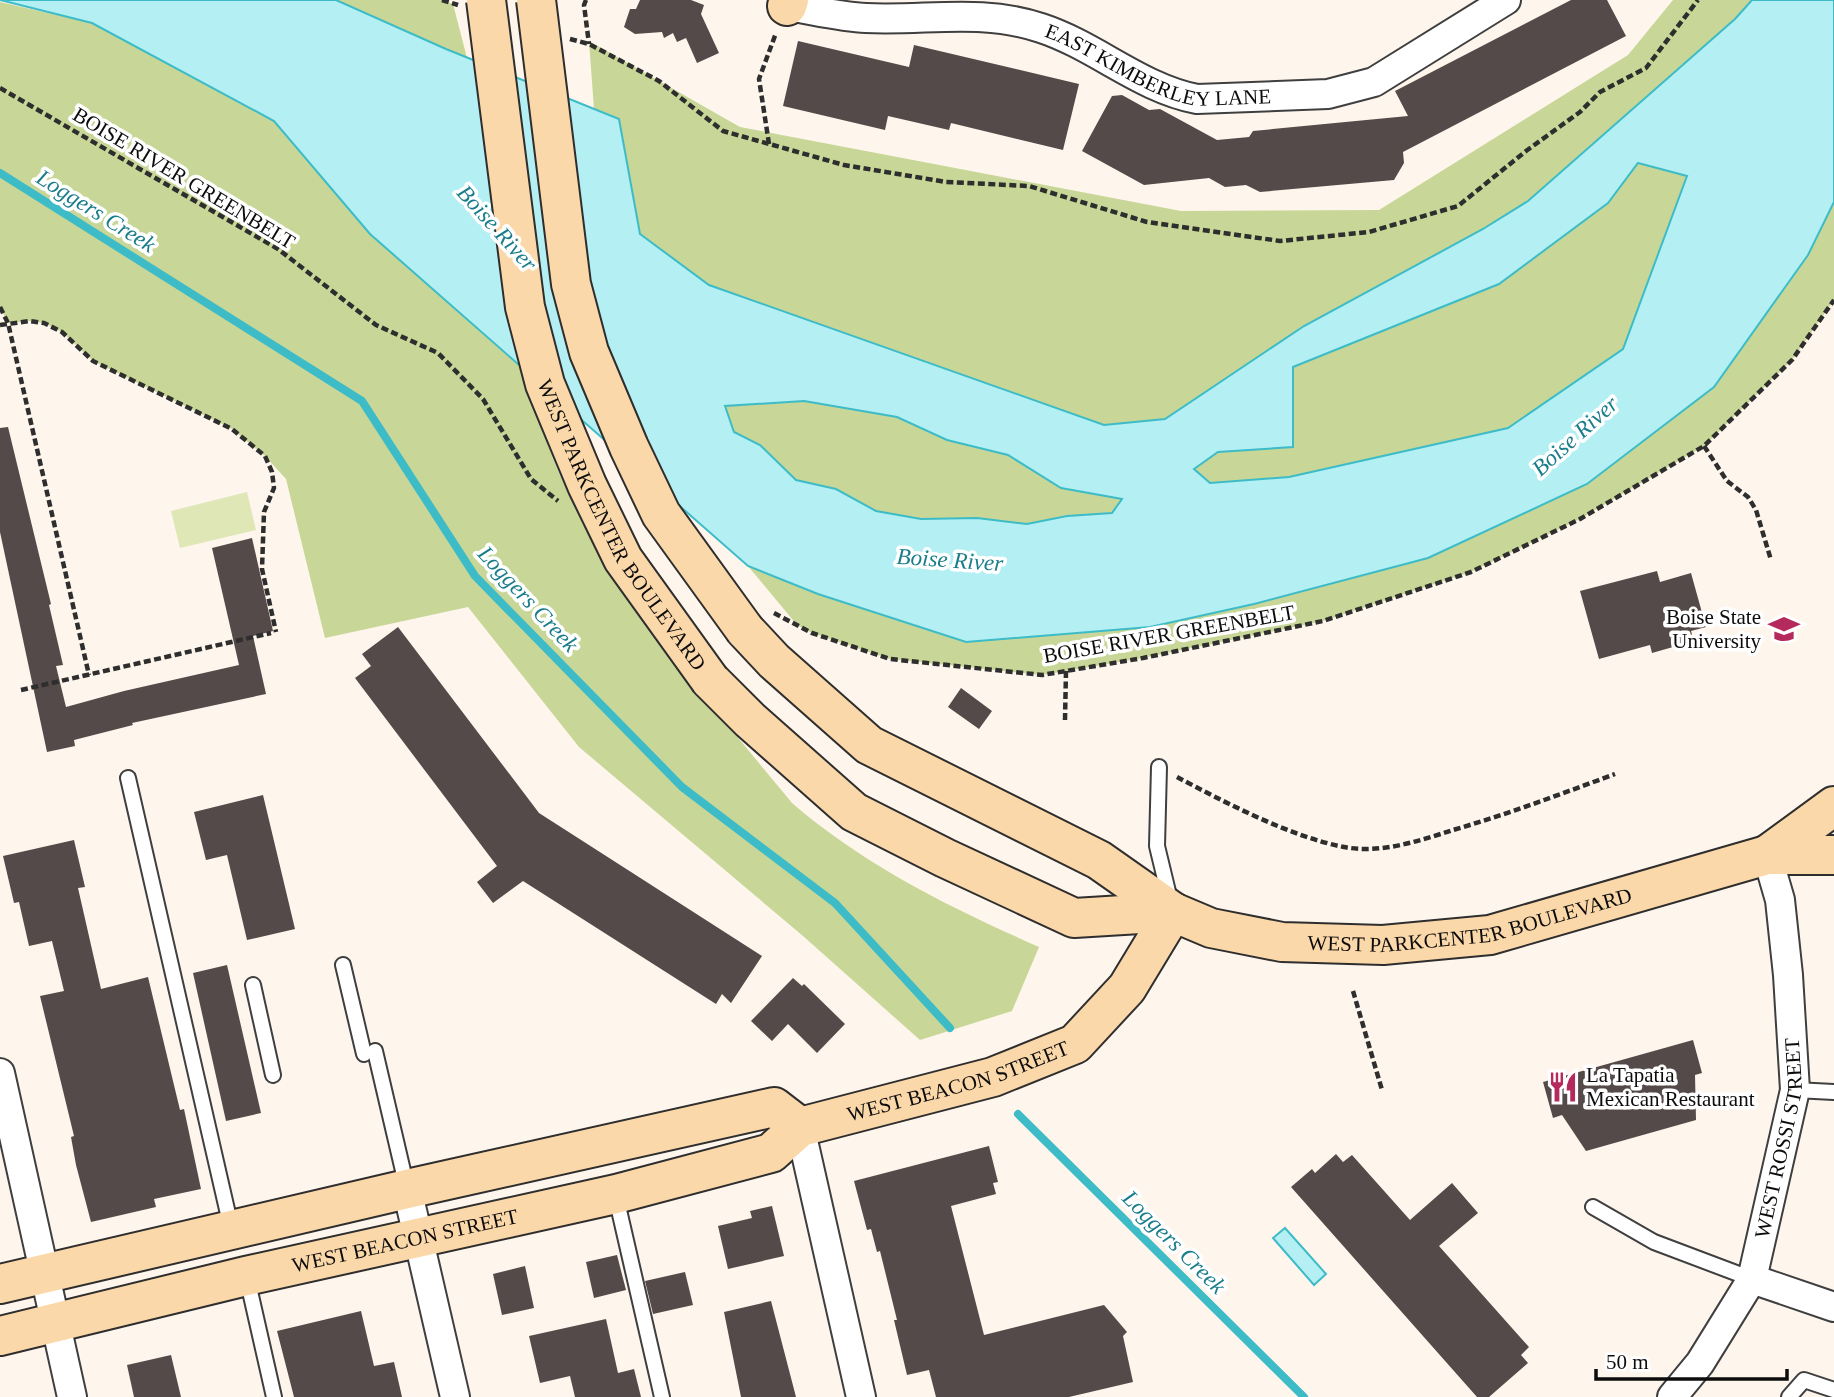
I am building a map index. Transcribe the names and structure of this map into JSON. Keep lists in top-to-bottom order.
{
  "streets": {
    "main road": ["WEST PARKCENTER BOULEVARD", "WEST BEACON STREET"],
    "street": ["EAST KIMBERLEY LANE", "WEST ROSSI STREET"],
    "path": ["BOISE RIVER GREENBELT"]
  },
  "crossings": [
    ["BOISE RIVER GREENBELT", "WEST PARKCENTER BOULEVARD"],
    ["WEST PARKCENTER BOULEVARD", "WEST BEACON STREET"],
    ["WEST PARKCENTER BOULEVARD", "WEST ROSSI STREET"]
  ],
  "water": ["Loggers Creek", "Boise River"],
  "places": {
    "school or university": ["Boise State University"],
    "restaurant": ["La Tapatia Mexican Restaurant"]
  },
  "scale_bar": "50 m"
}
